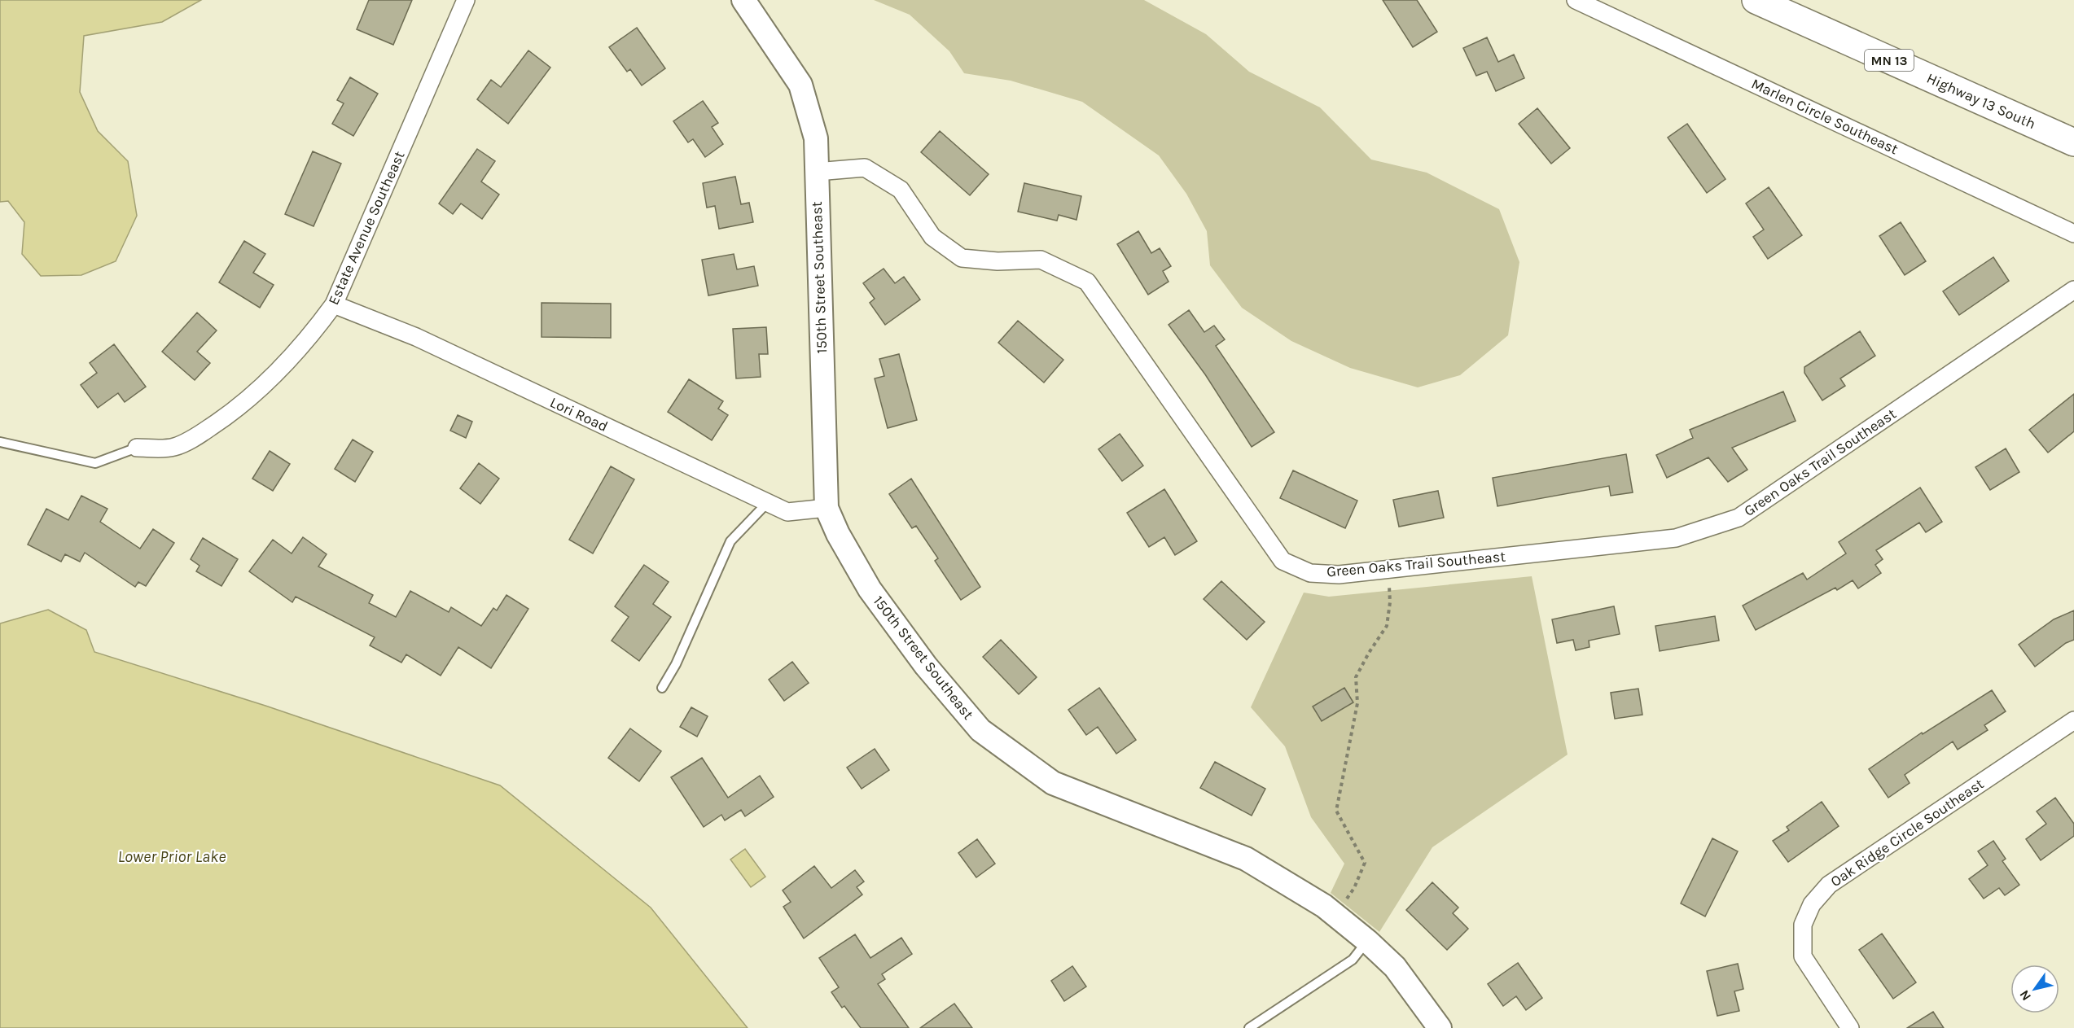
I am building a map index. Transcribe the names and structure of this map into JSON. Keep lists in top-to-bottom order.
{
  "streets": {
    "main road": ["MN 13", "Highway 13 South"],
    "street": [
      "Marlen Circle Southeast",
      "Estate Avenue Southeast",
      "150th Street Southeast",
      "Lori Road",
      "Green Oaks Trail Southeast",
      "Oak Ridge Circle Southeast"
    ]
  },
  "crossings": [
    ["Estate Avenue Southeast", "Lori Road"],
    ["150th Street Southeast", "Lori Road"],
    ["150th Street Southeast", "Green Oaks Trail Southeast"]
  ],
  "water": ["Lower Prior Lake"],
  "north": "bottom left"
}
